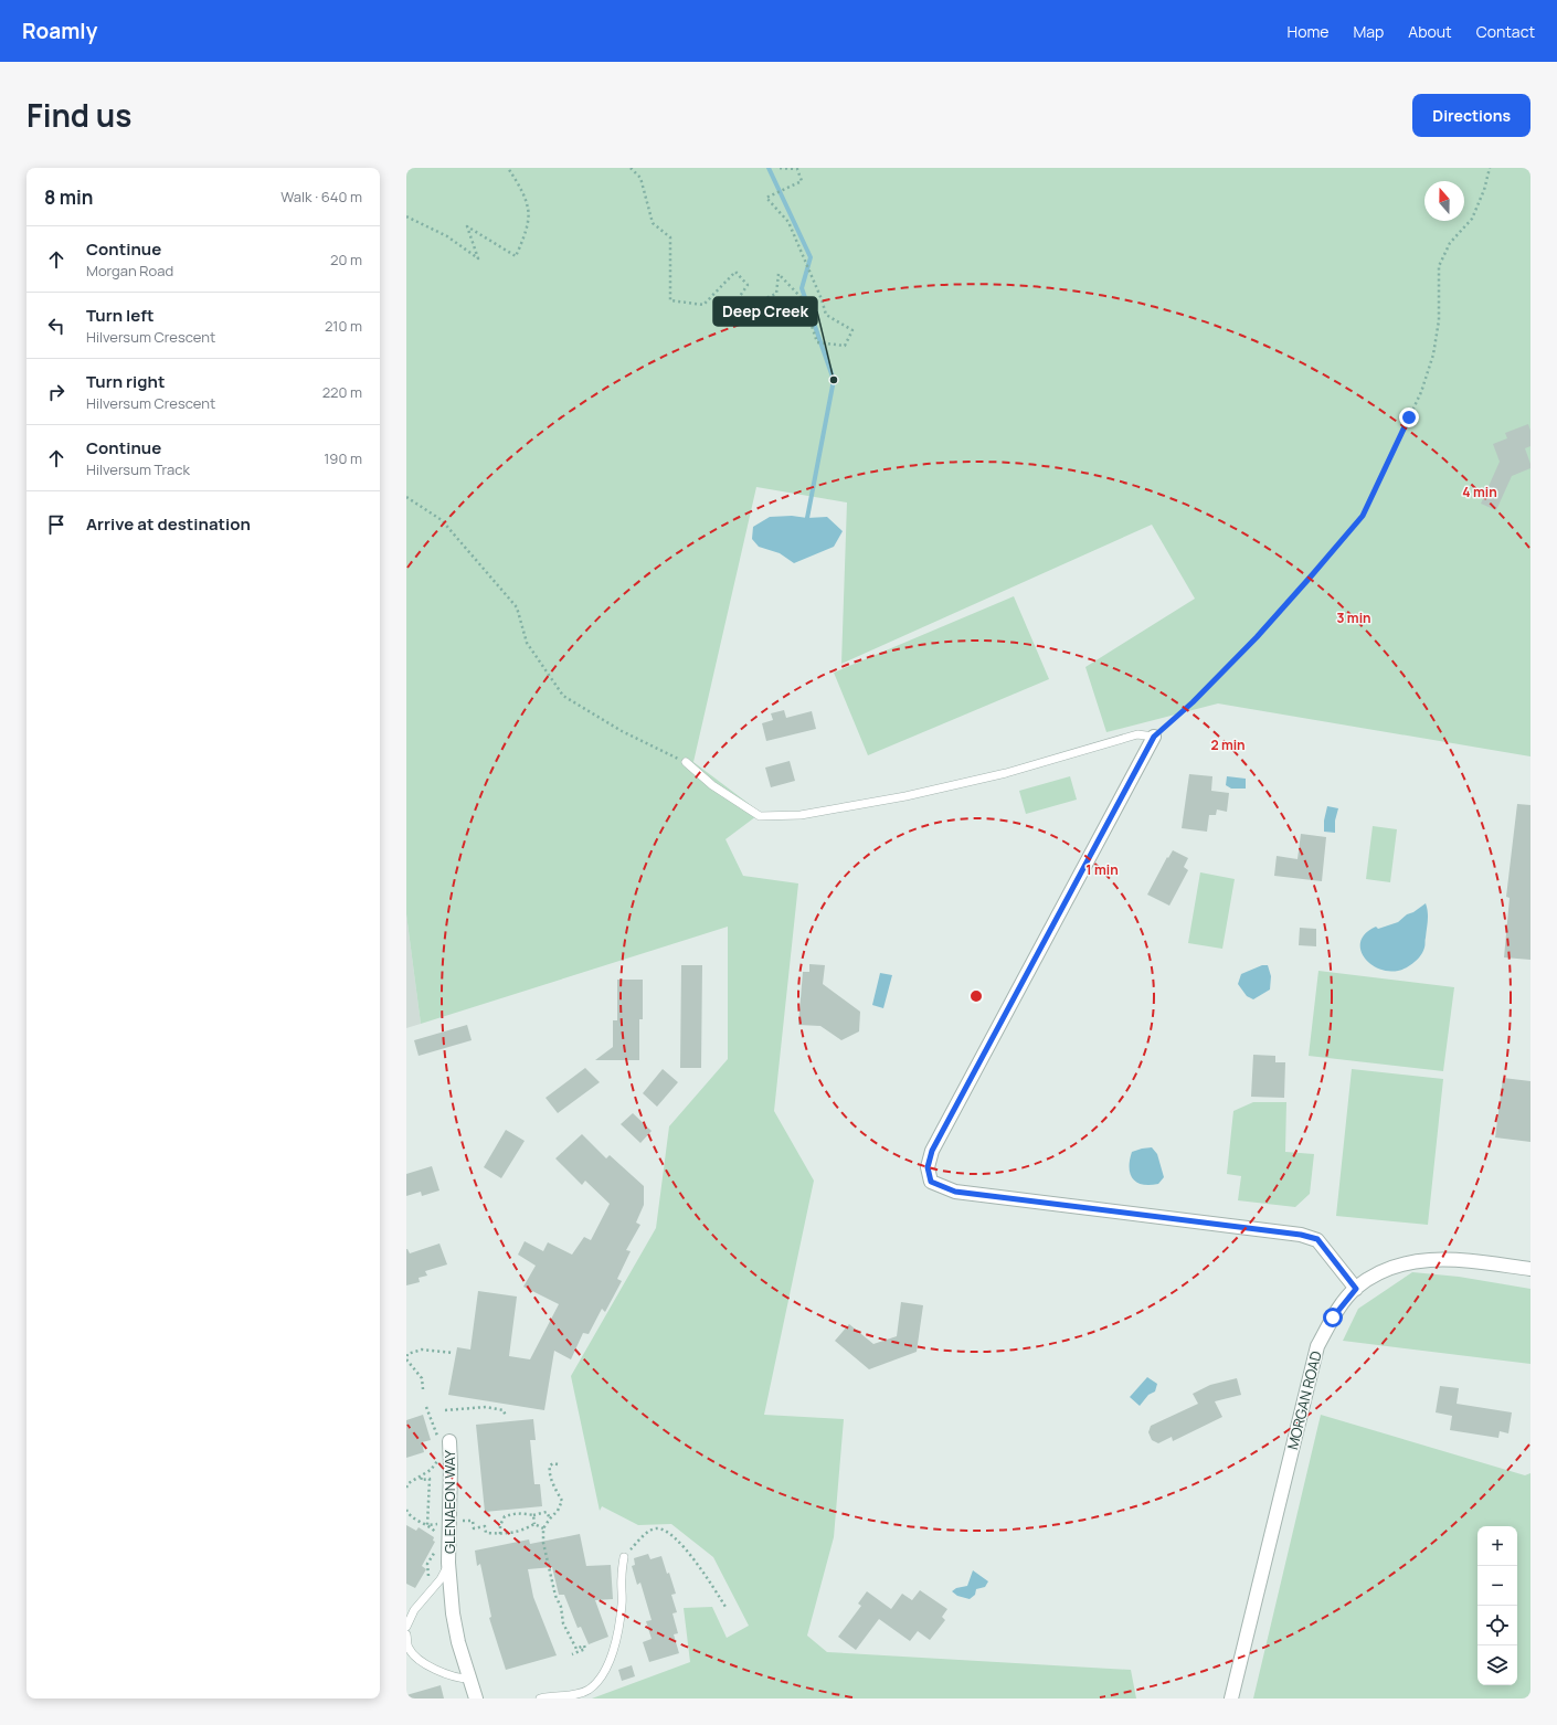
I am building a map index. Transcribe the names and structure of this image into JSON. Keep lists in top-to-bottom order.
{
  "streets": {
    "street": ["MORGAN ROAD", "GLENAEON WAY"]
  },
  "places": ["Deep Creek"],
  "north": "top",
  "page": {
    "header": "Roamly",
    "nav": [
      "Home",
      "Map",
      "About",
      "Contact"
    ],
    "title": "Find us",
    "buttons": "Directions",
    "heading": ["8 min", "Walk · 640 m"],
    "list": [
      ["Continue", "Morgan Road", "20 m"],
      ["Turn left", "Hilversum Crescent", "210 m"],
      ["Turn right", "Hilversum Crescent", "220 m"],
      ["Continue", "Hilversum Track", "190 m"],
      "Arrive at destination"
    ],
    "map_buttons": ["+", "−"]
  },
  "rings": [
    "4 min",
    "3 min",
    "2 min",
    "1 min"
  ]
}
